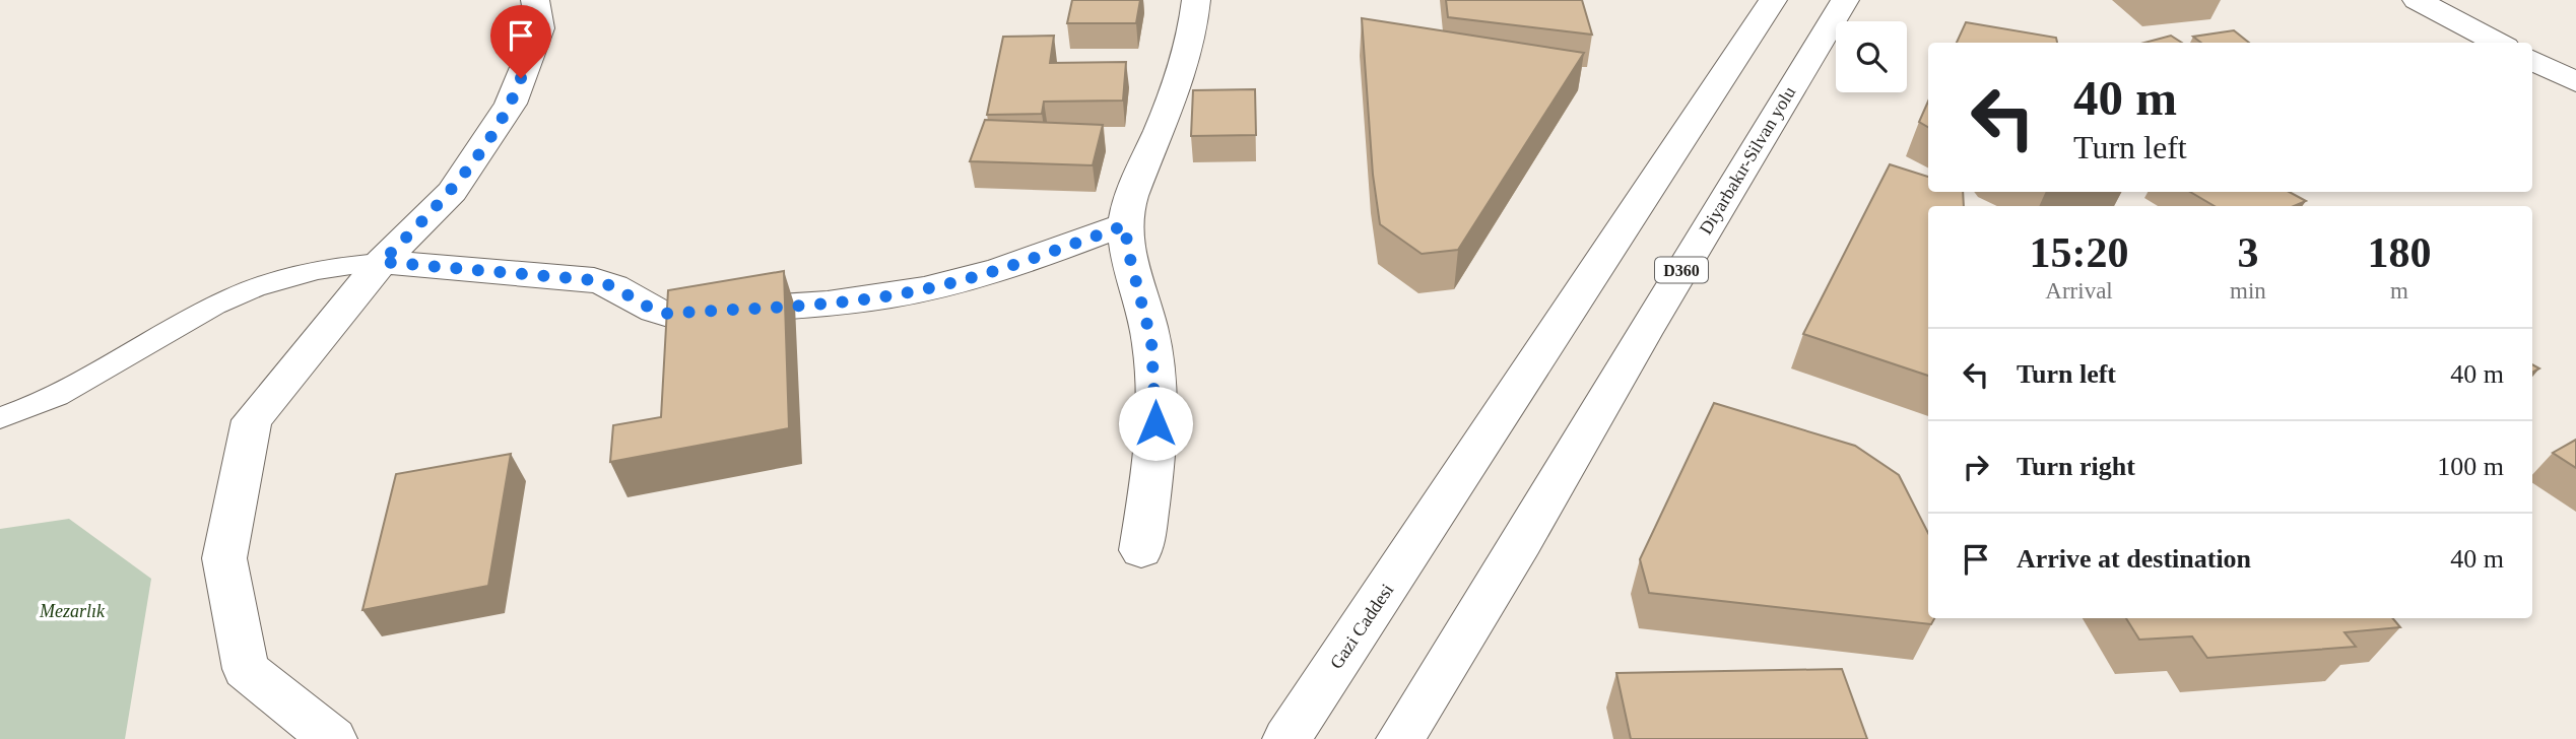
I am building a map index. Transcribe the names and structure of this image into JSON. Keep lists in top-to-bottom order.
{
  "streets": {
    "main road": ["Diyarbakır-Silvan yolu", "D360", "Gazi Caddesi"]
  },
  "parks": ["Mezarlık"],
  "page": {
    "turn": ["40 m", "Turn left"],
    "eta": [
      "15:20",
      "Arrival",
      "3",
      "min",
      "180",
      "m"
    ],
    "list": [
      {
        "name": "Turn left",
        "value": "40 m"
      },
      {
        "name": "Turn right",
        "value": "100 m"
      },
      {
        "name": "Arrive at destination",
        "value": "40 m"
      }
    ]
  }
}
